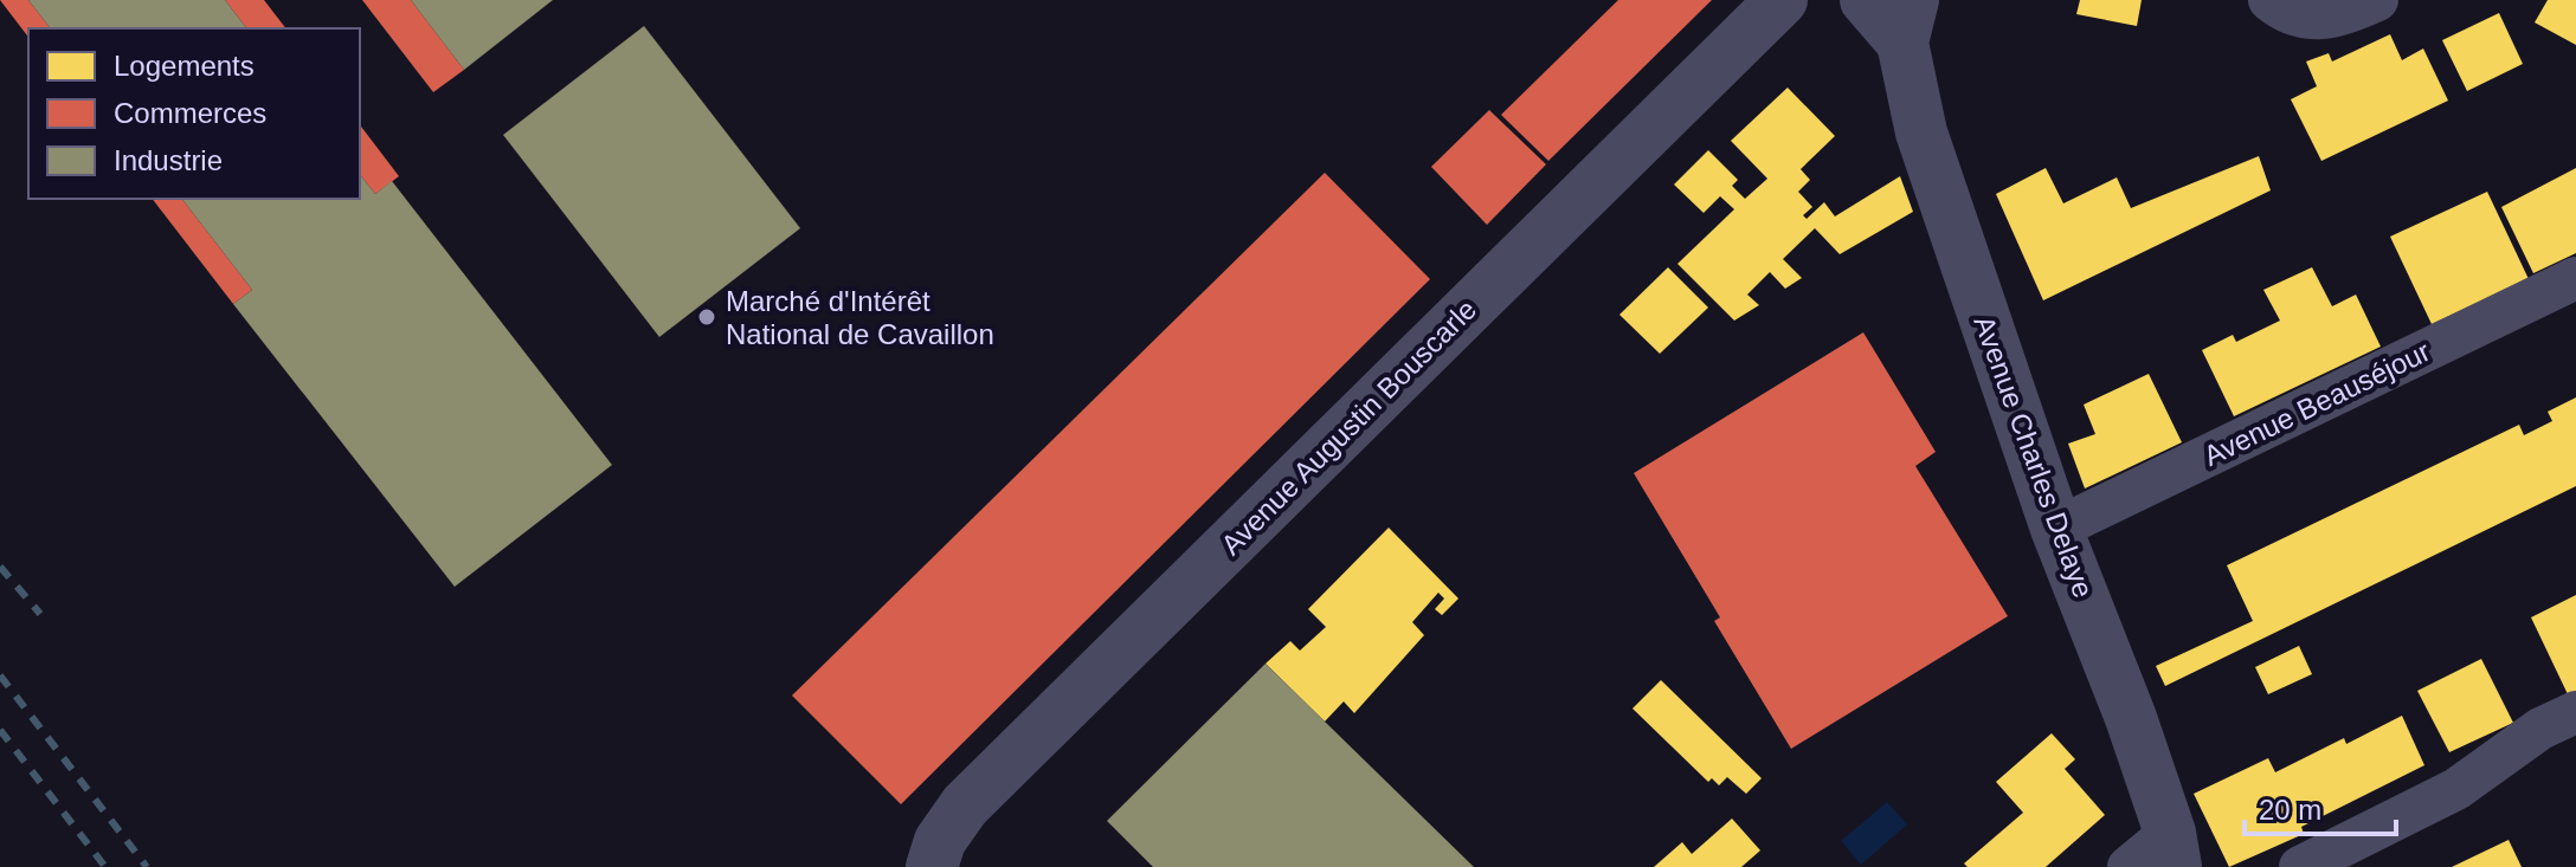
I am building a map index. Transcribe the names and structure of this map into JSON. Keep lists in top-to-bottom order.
{
  "streets": {
    "street": ["Avenue Beauséjour", "Avenue Augustin Bouscarle", "Avenue Charles Delaye"]
  },
  "crossings": [
    ["Avenue Beauséjour", "Avenue Charles Delaye"]
  ],
  "places": ["Marché d'Intérêt National de Cavaillon"],
  "legend": ["Logements", "Commerces", "Industrie"],
  "scale_bar": "20 m"
}
